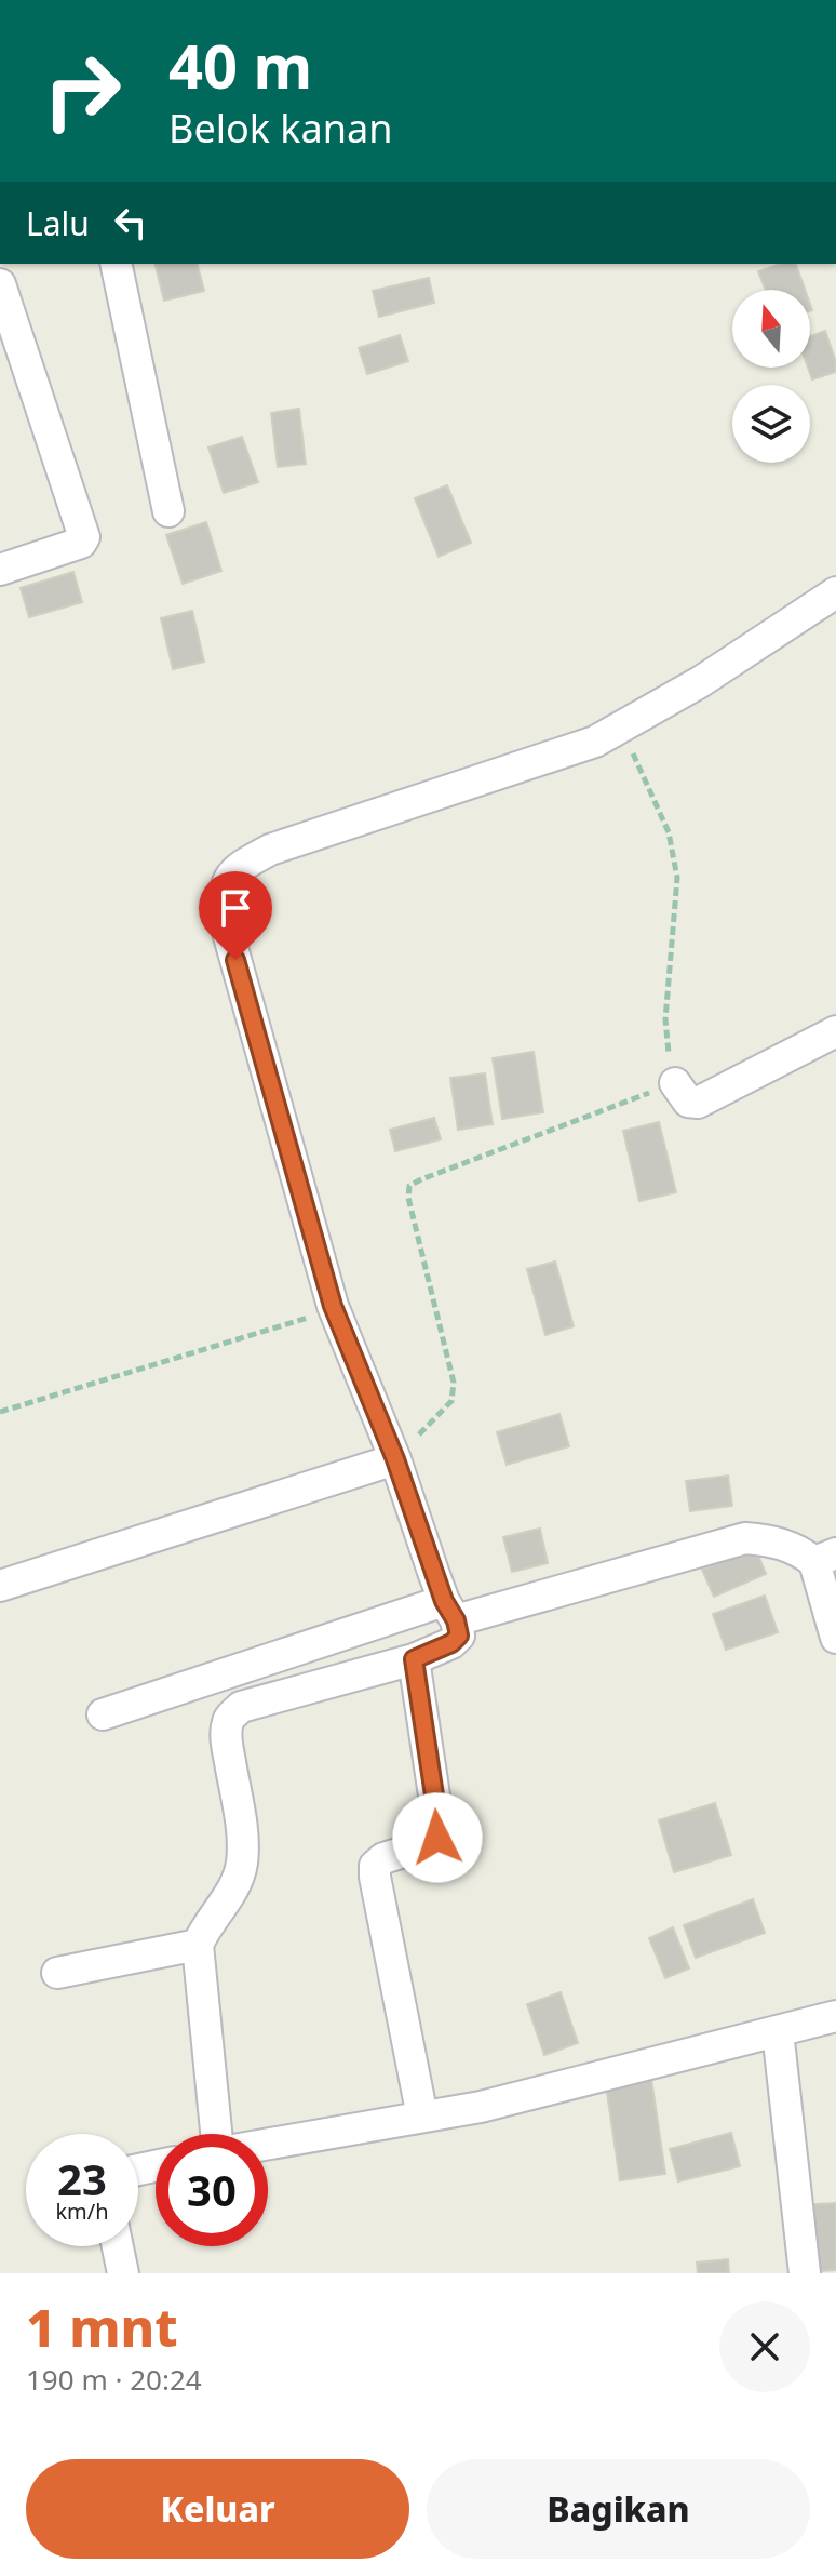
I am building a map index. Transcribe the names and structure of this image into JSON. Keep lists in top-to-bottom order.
{
  "north": "top",
  "page": {
    "turn": ["40 m", "Belok kanan"],
    "then": "Lalu",
    "speed": "23 km/h",
    "limit": "30",
    "heading": ["1 mnt", "190 m · 20:24"],
    "buttons": ["Keluar", "Bagikan"]
  }
}
